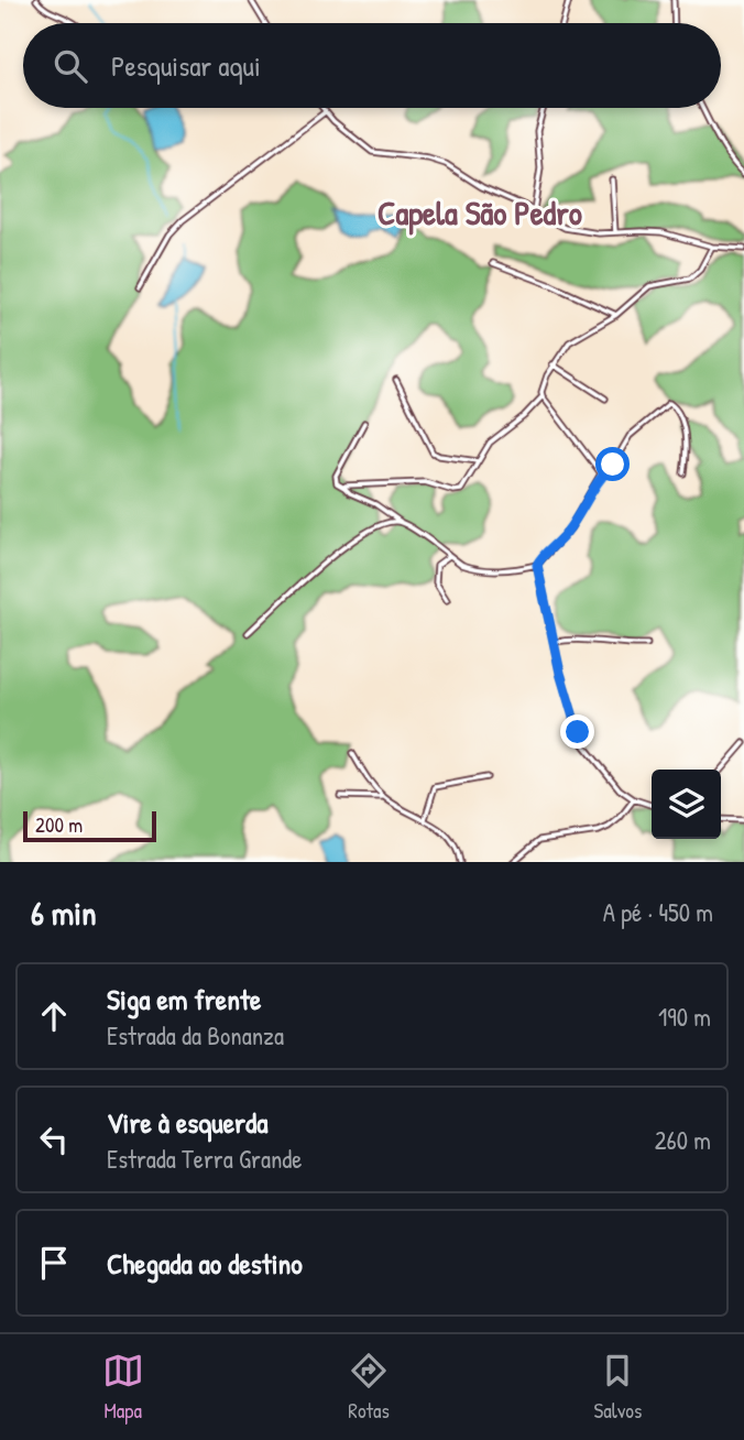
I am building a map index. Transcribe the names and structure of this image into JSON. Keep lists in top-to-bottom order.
{
  "districts": ["Capela São Pedro"],
  "scale_bar": "200 m",
  "page": {
    "search": "Pesquisar aqui",
    "scale": "200 m",
    "heading": ["6 min", "A pé · 450 m"],
    "list": [
      ["Siga em frente", "Estrada da Bonanza", "190 m"],
      ["Vire à esquerda", "Estrada Terra Grande", "260 m"],
      "Chegada ao destino"
    ],
    "nav": ["Mapa", "Rotas", "Salvos"]
  }
}
